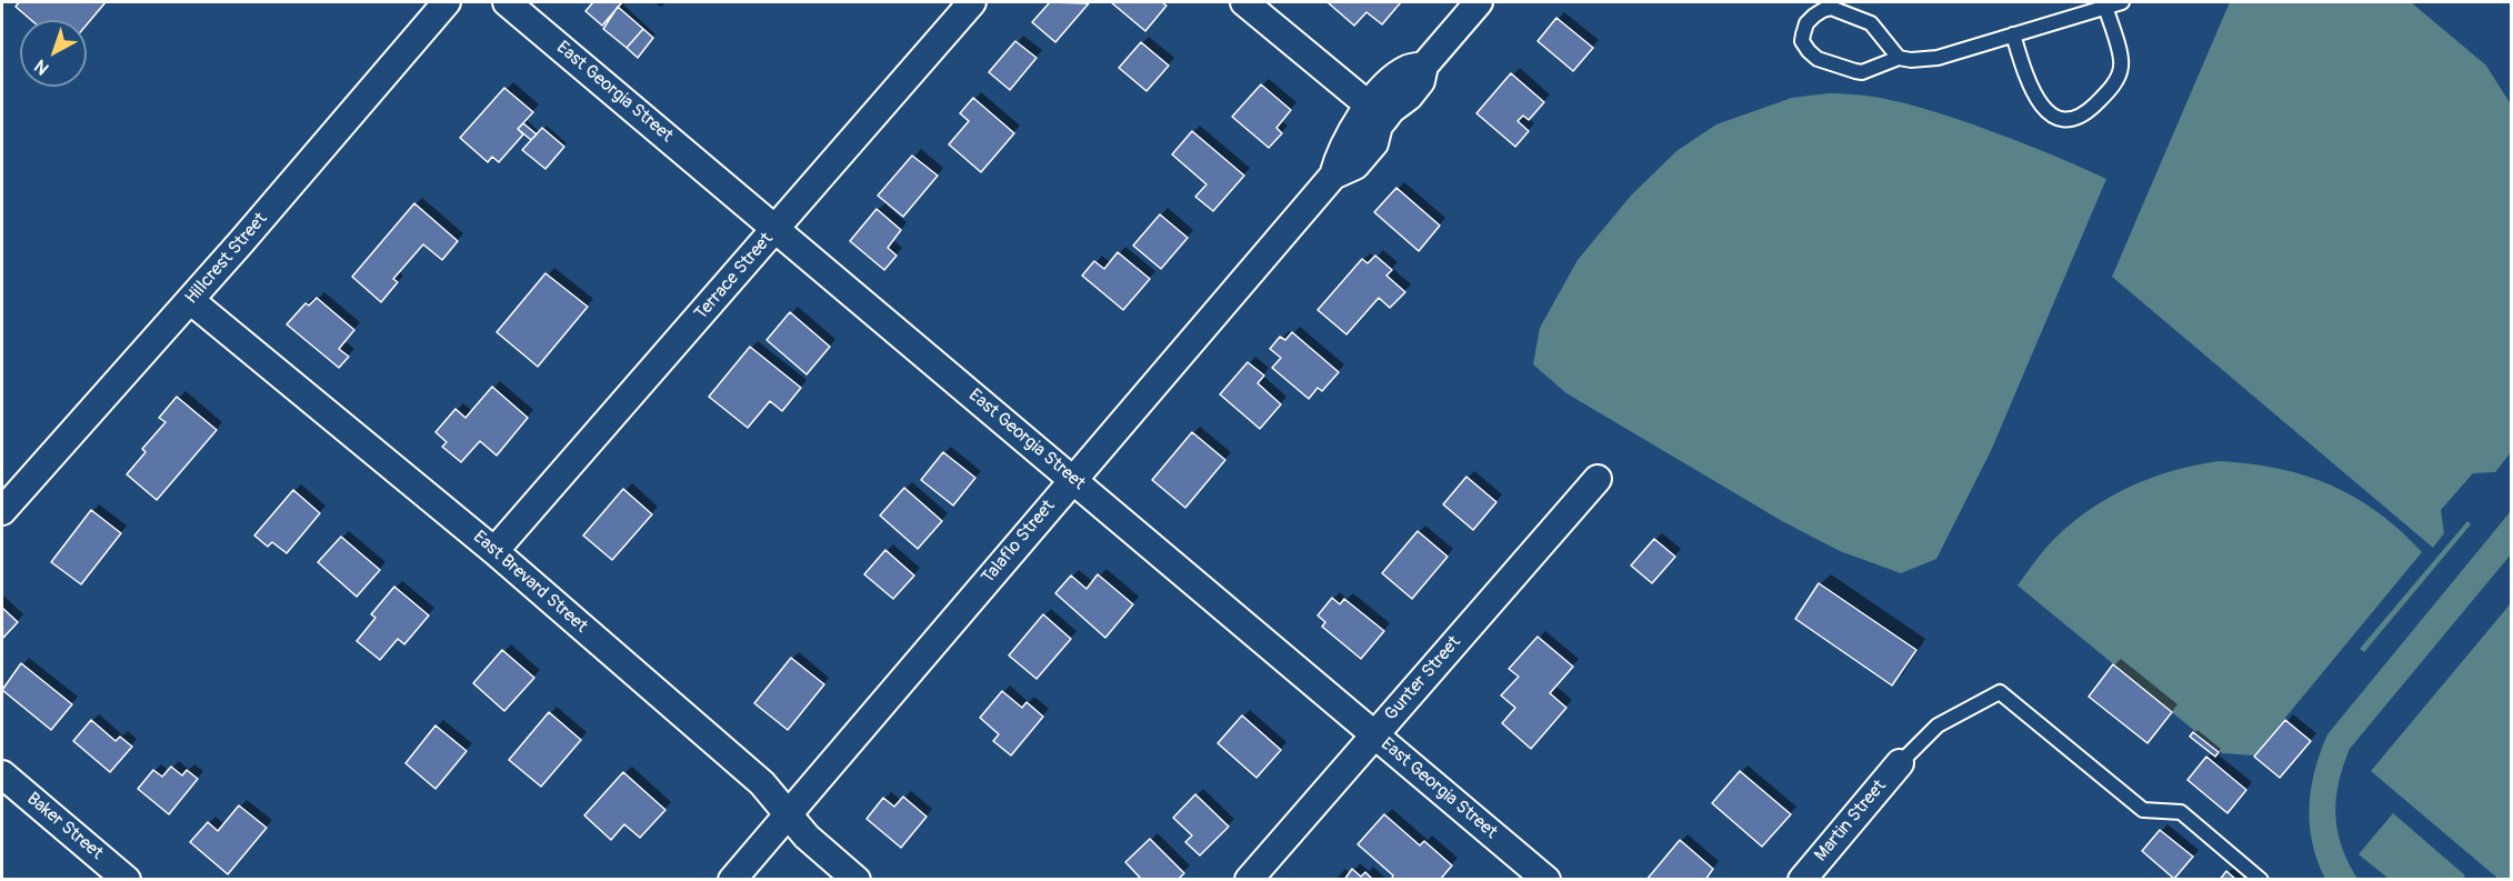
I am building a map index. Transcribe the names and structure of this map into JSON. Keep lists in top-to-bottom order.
{
  "streets": {
    "street": [
      "East Georgia Street",
      "Hillcrest Street",
      "Terrace Street",
      "Talaflo Street",
      "East Brevard Street",
      "Gunter Street",
      "Martin Street",
      "Baker Street"
    ]
  },
  "crossings": [
    ["East Georgia Street", "Terrace Street"],
    ["East Georgia Street", "Talaflo Street"],
    ["East Georgia Street", "Gunter Street"],
    ["Hillcrest Street", "East Brevard Street"],
    ["Terrace Street", "East Brevard Street"],
    ["Talaflo Street", "East Brevard Street"]
  ],
  "north": "bottom left"
}
